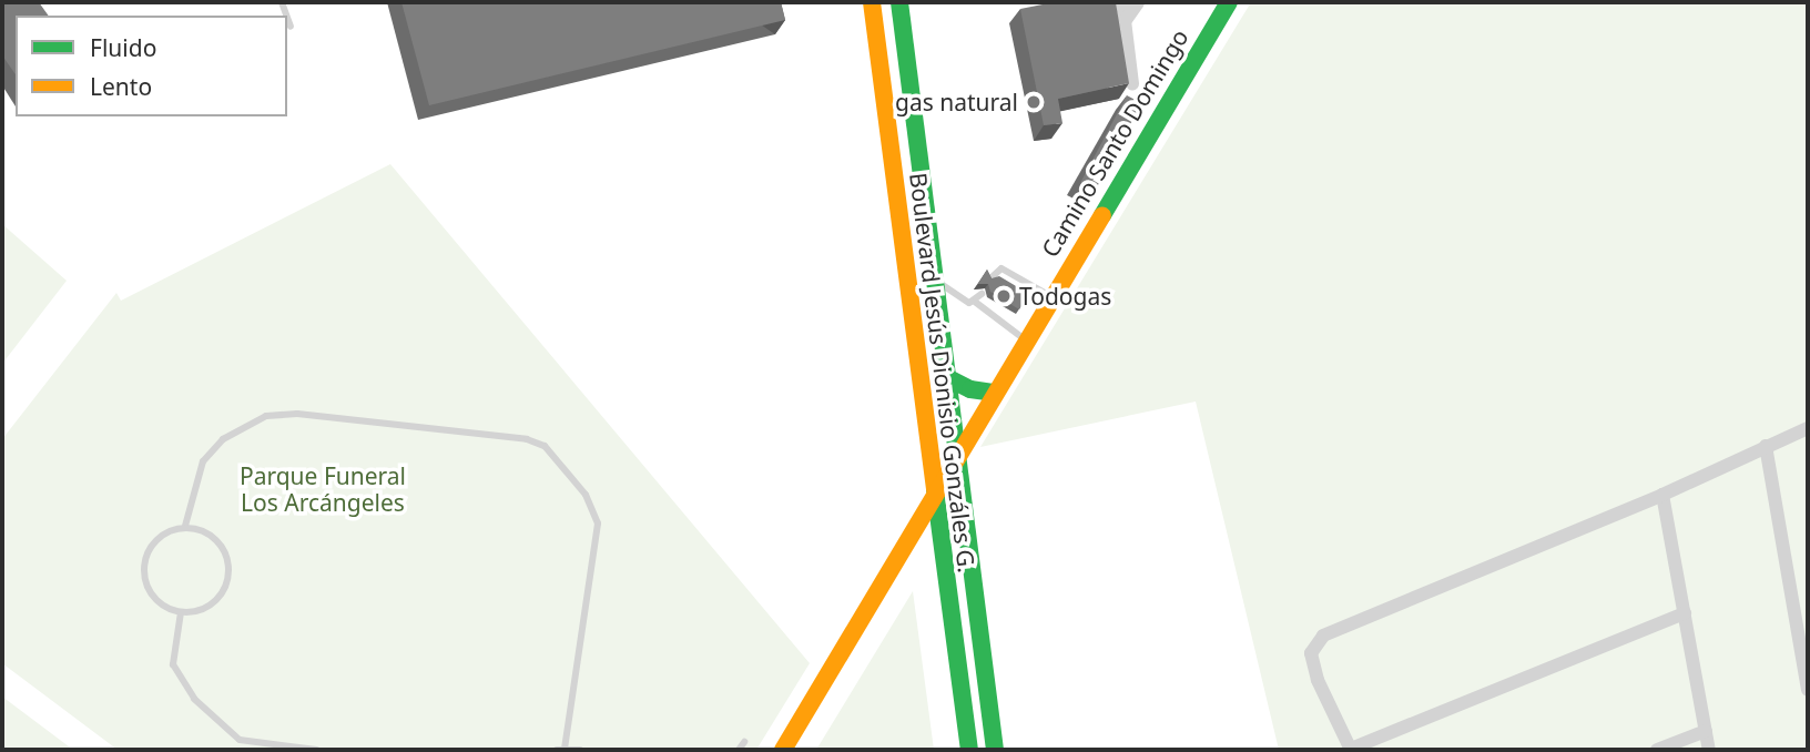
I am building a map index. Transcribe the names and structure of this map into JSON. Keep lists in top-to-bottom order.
{
  "streets": {
    "main road": ["Camino Santo Domingo", "Boulevard Jesús Dionisio Gonzáles G."]
  },
  "crossings": [
    ["Camino Santo Domingo", "Boulevard Jesús Dionisio Gonzáles G."]
  ],
  "parks": ["Parque Funeral Los Arcángeles"],
  "places": ["gas natural", "Todogas"],
  "legend": ["Fluido", "Lento"]
}
